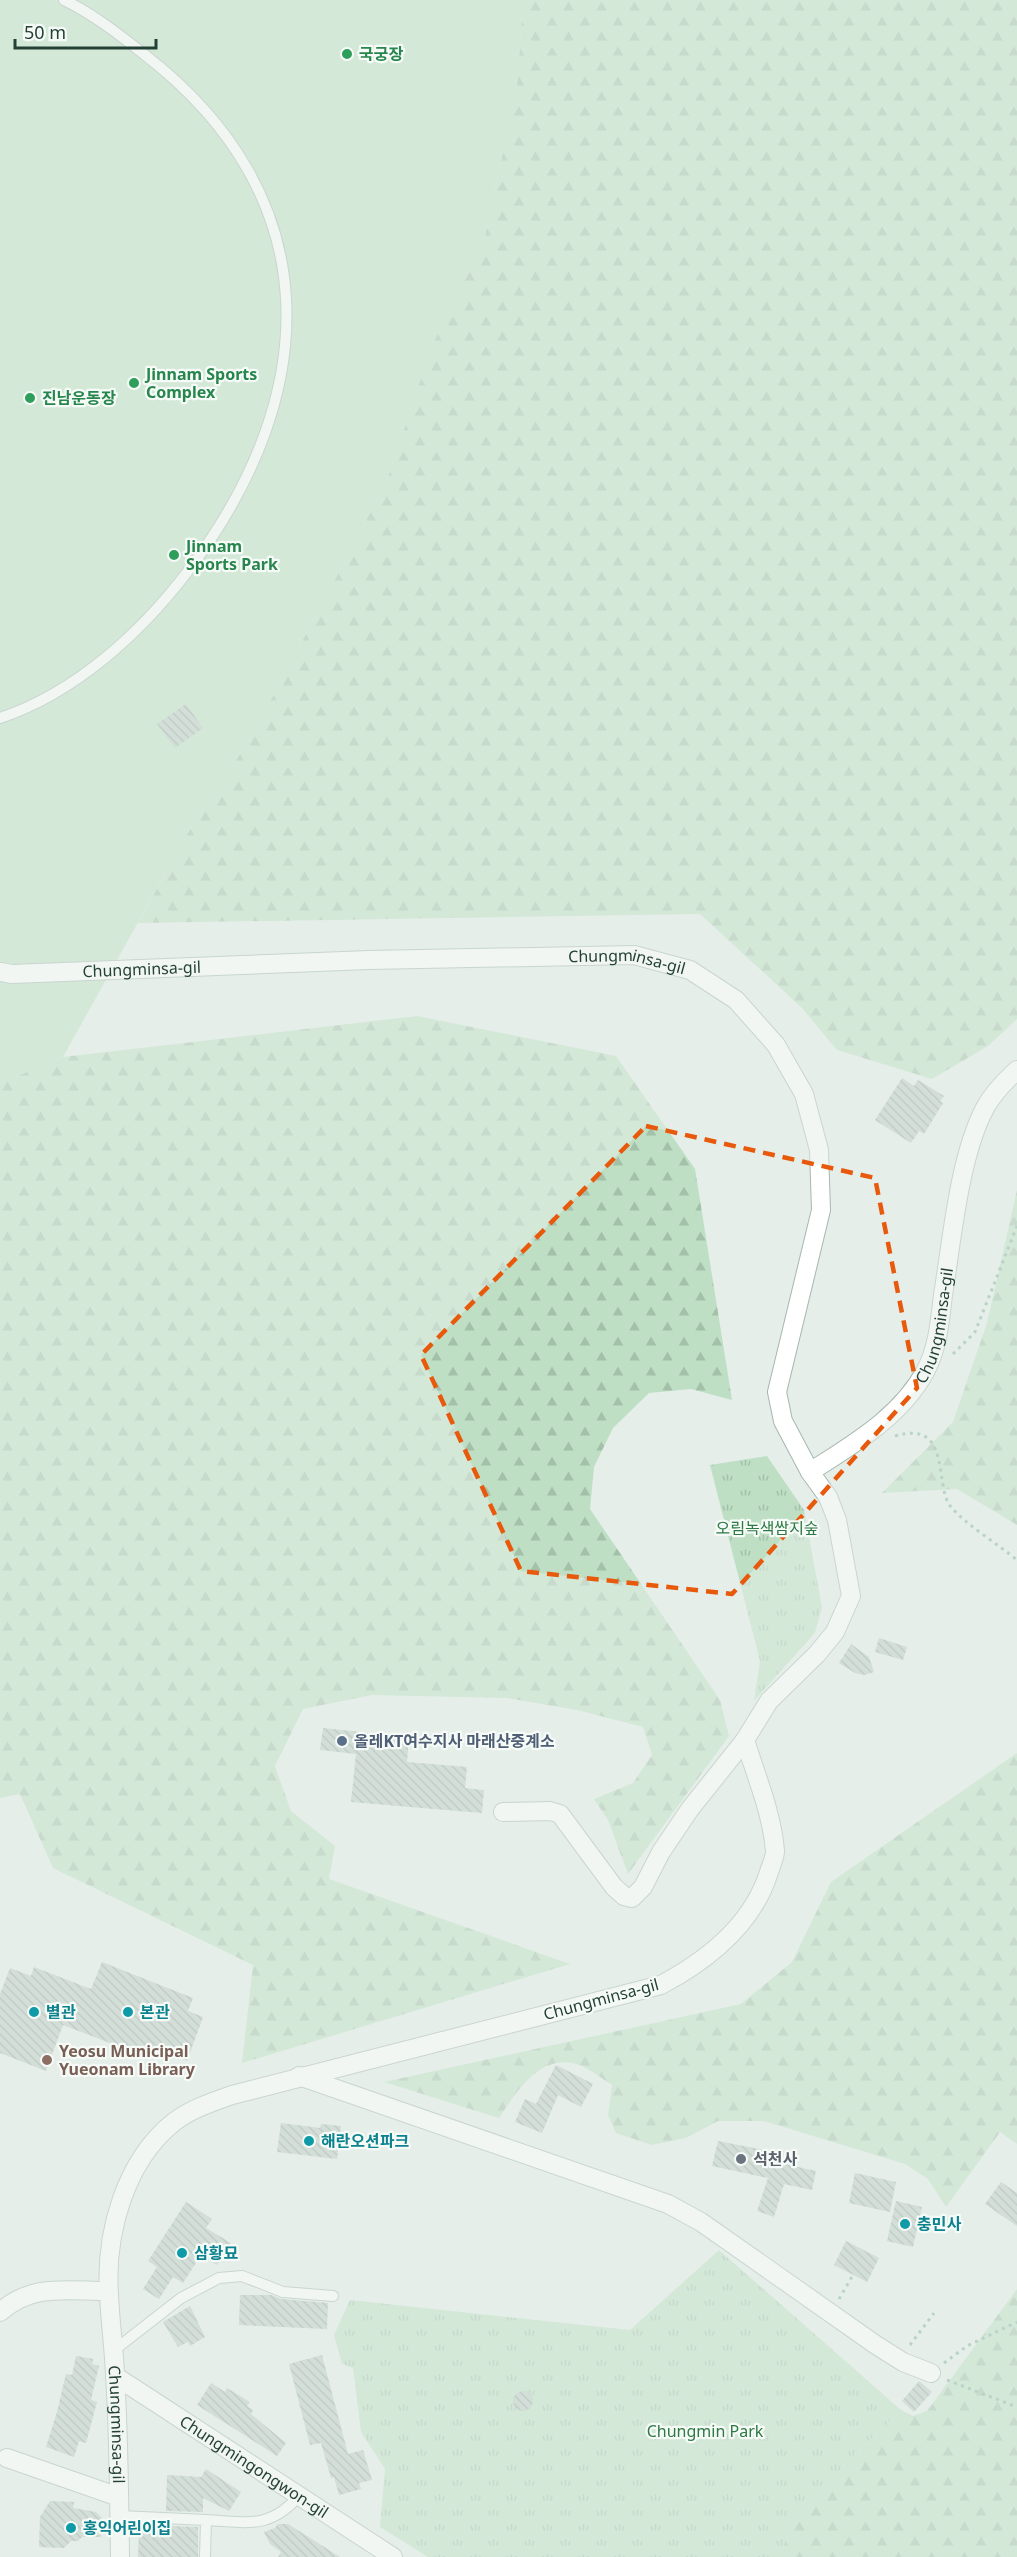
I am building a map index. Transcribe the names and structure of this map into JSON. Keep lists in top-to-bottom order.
{
  "streets": {
    "street": ["Chungminsa-gil", "Chungmingongwon-gil"]
  },
  "crossings": [
    ["Chungminsa-gil", "Chungmingongwon-gil"]
  ],
  "parks": ["오림녹색쌈지숲", "Chungmin Park"],
  "places": [
    "국궁장",
    "Jinnam Sports Complex",
    "진남운동장",
    "Jinnam Sports Park",
    "올레KT여수지사 마래산중계소",
    "별관",
    "본관",
    "Yeosu Municipal Yueonam Library",
    "해란오션파크",
    "석천사",
    "충민사",
    "삼황묘",
    "홍익어린이집"
  ],
  "scale_bar": "50 m"
}
